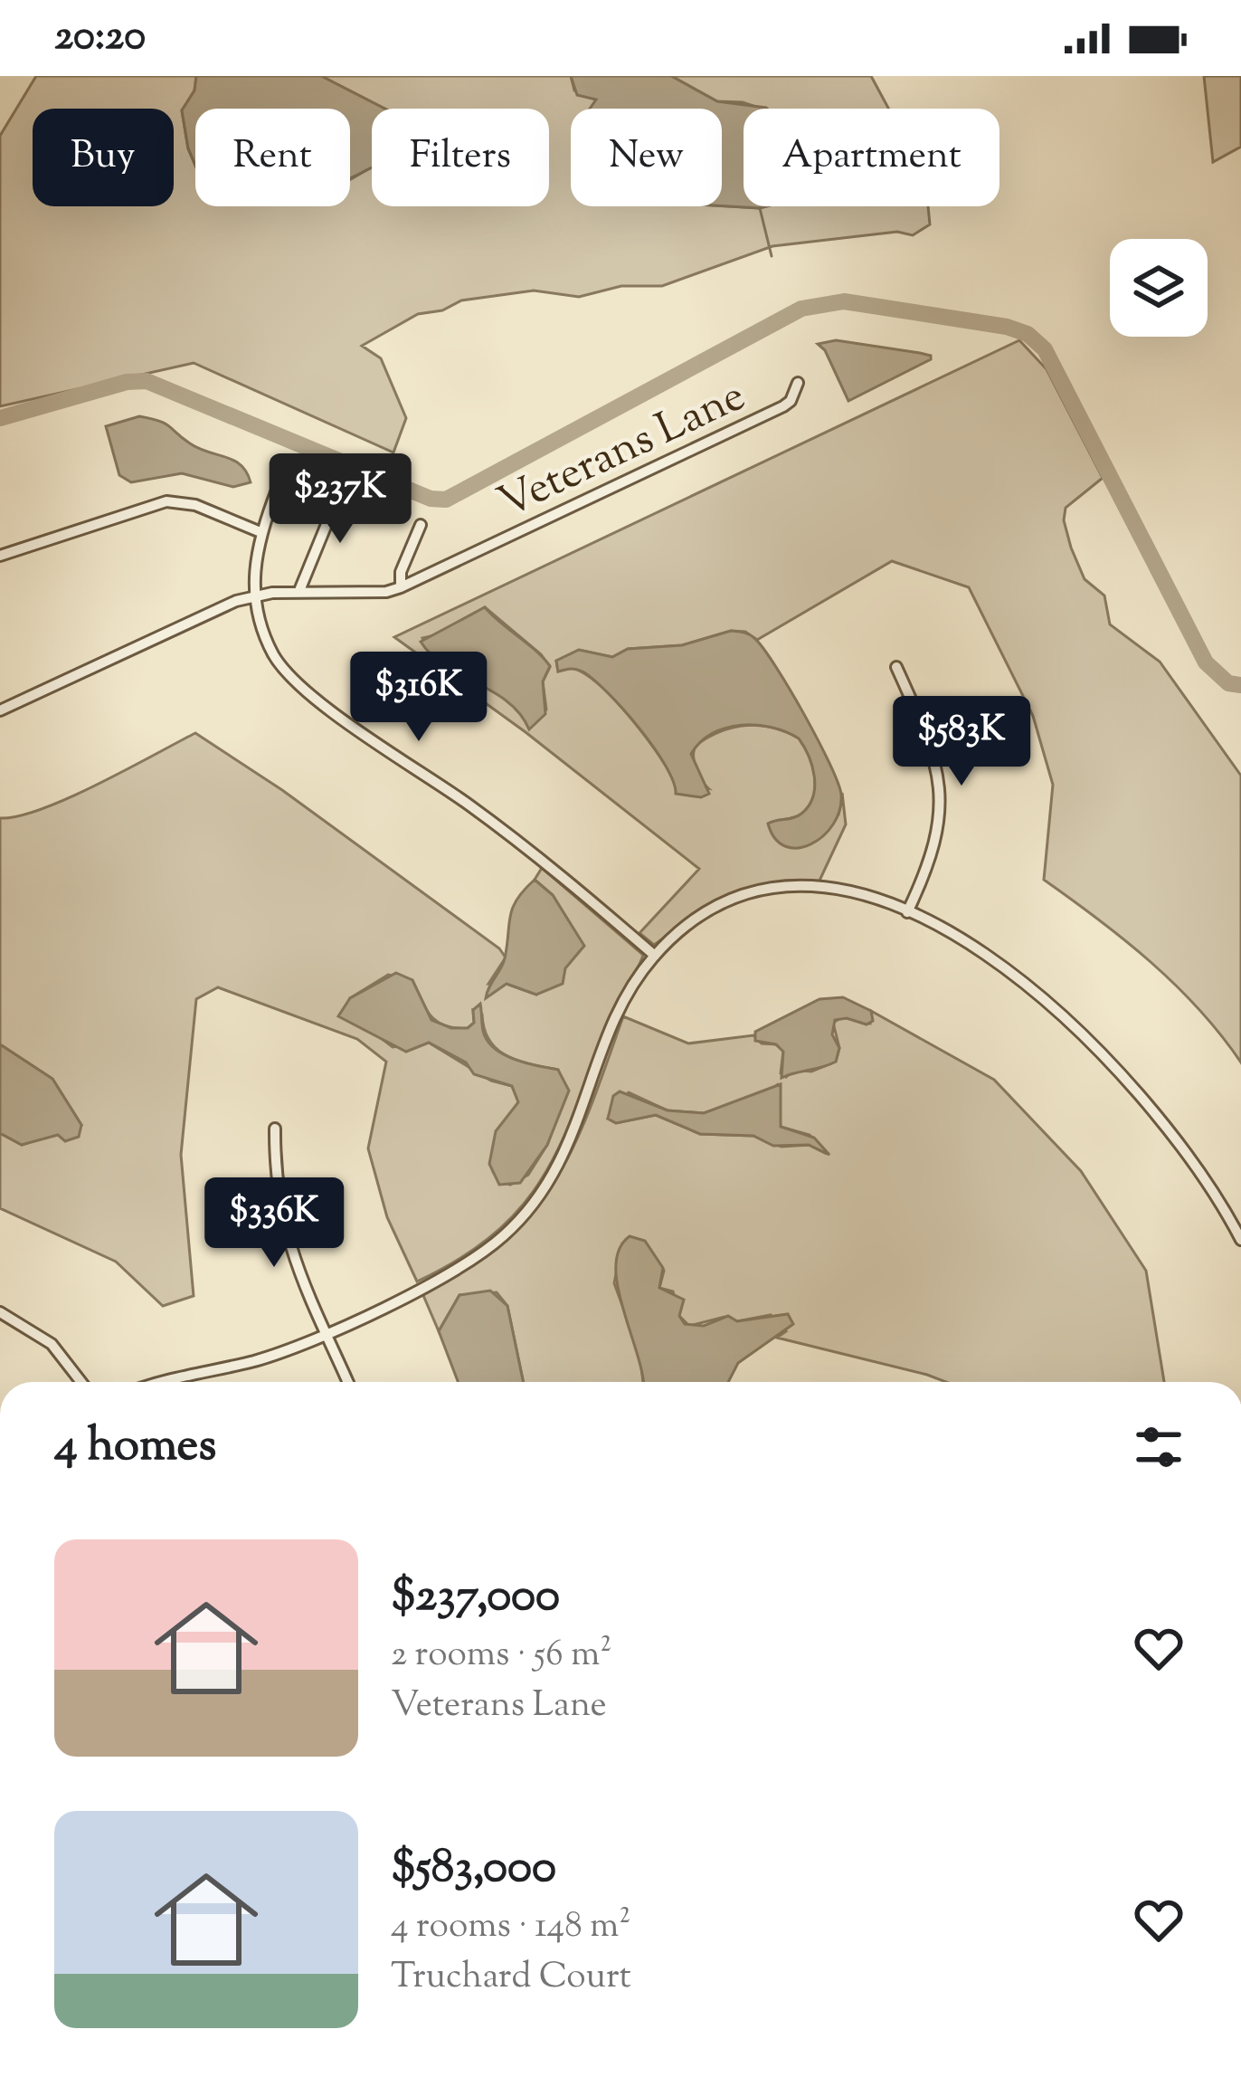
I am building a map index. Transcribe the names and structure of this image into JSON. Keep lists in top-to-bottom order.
{
  "streets": {
    "street": ["Veterans Lane"]
  },
  "page": {
    "status": "20:20",
    "chip": [
      "Buy",
      "Rent",
      "Filters",
      "New",
      "Apartment"
    ],
    "price": [
      "$237K",
      "$316K",
      "$583K",
      "$336K"
    ],
    "heading": "4 homes",
    "list": [
      {
        "name": "$237,000",
        "note": "2 rooms · 56 m² · Veterans Lane"
      },
      {
        "name": "$583,000",
        "note": "4 rooms · 148 m² · Truchard Court"
      }
    ]
  }
}
